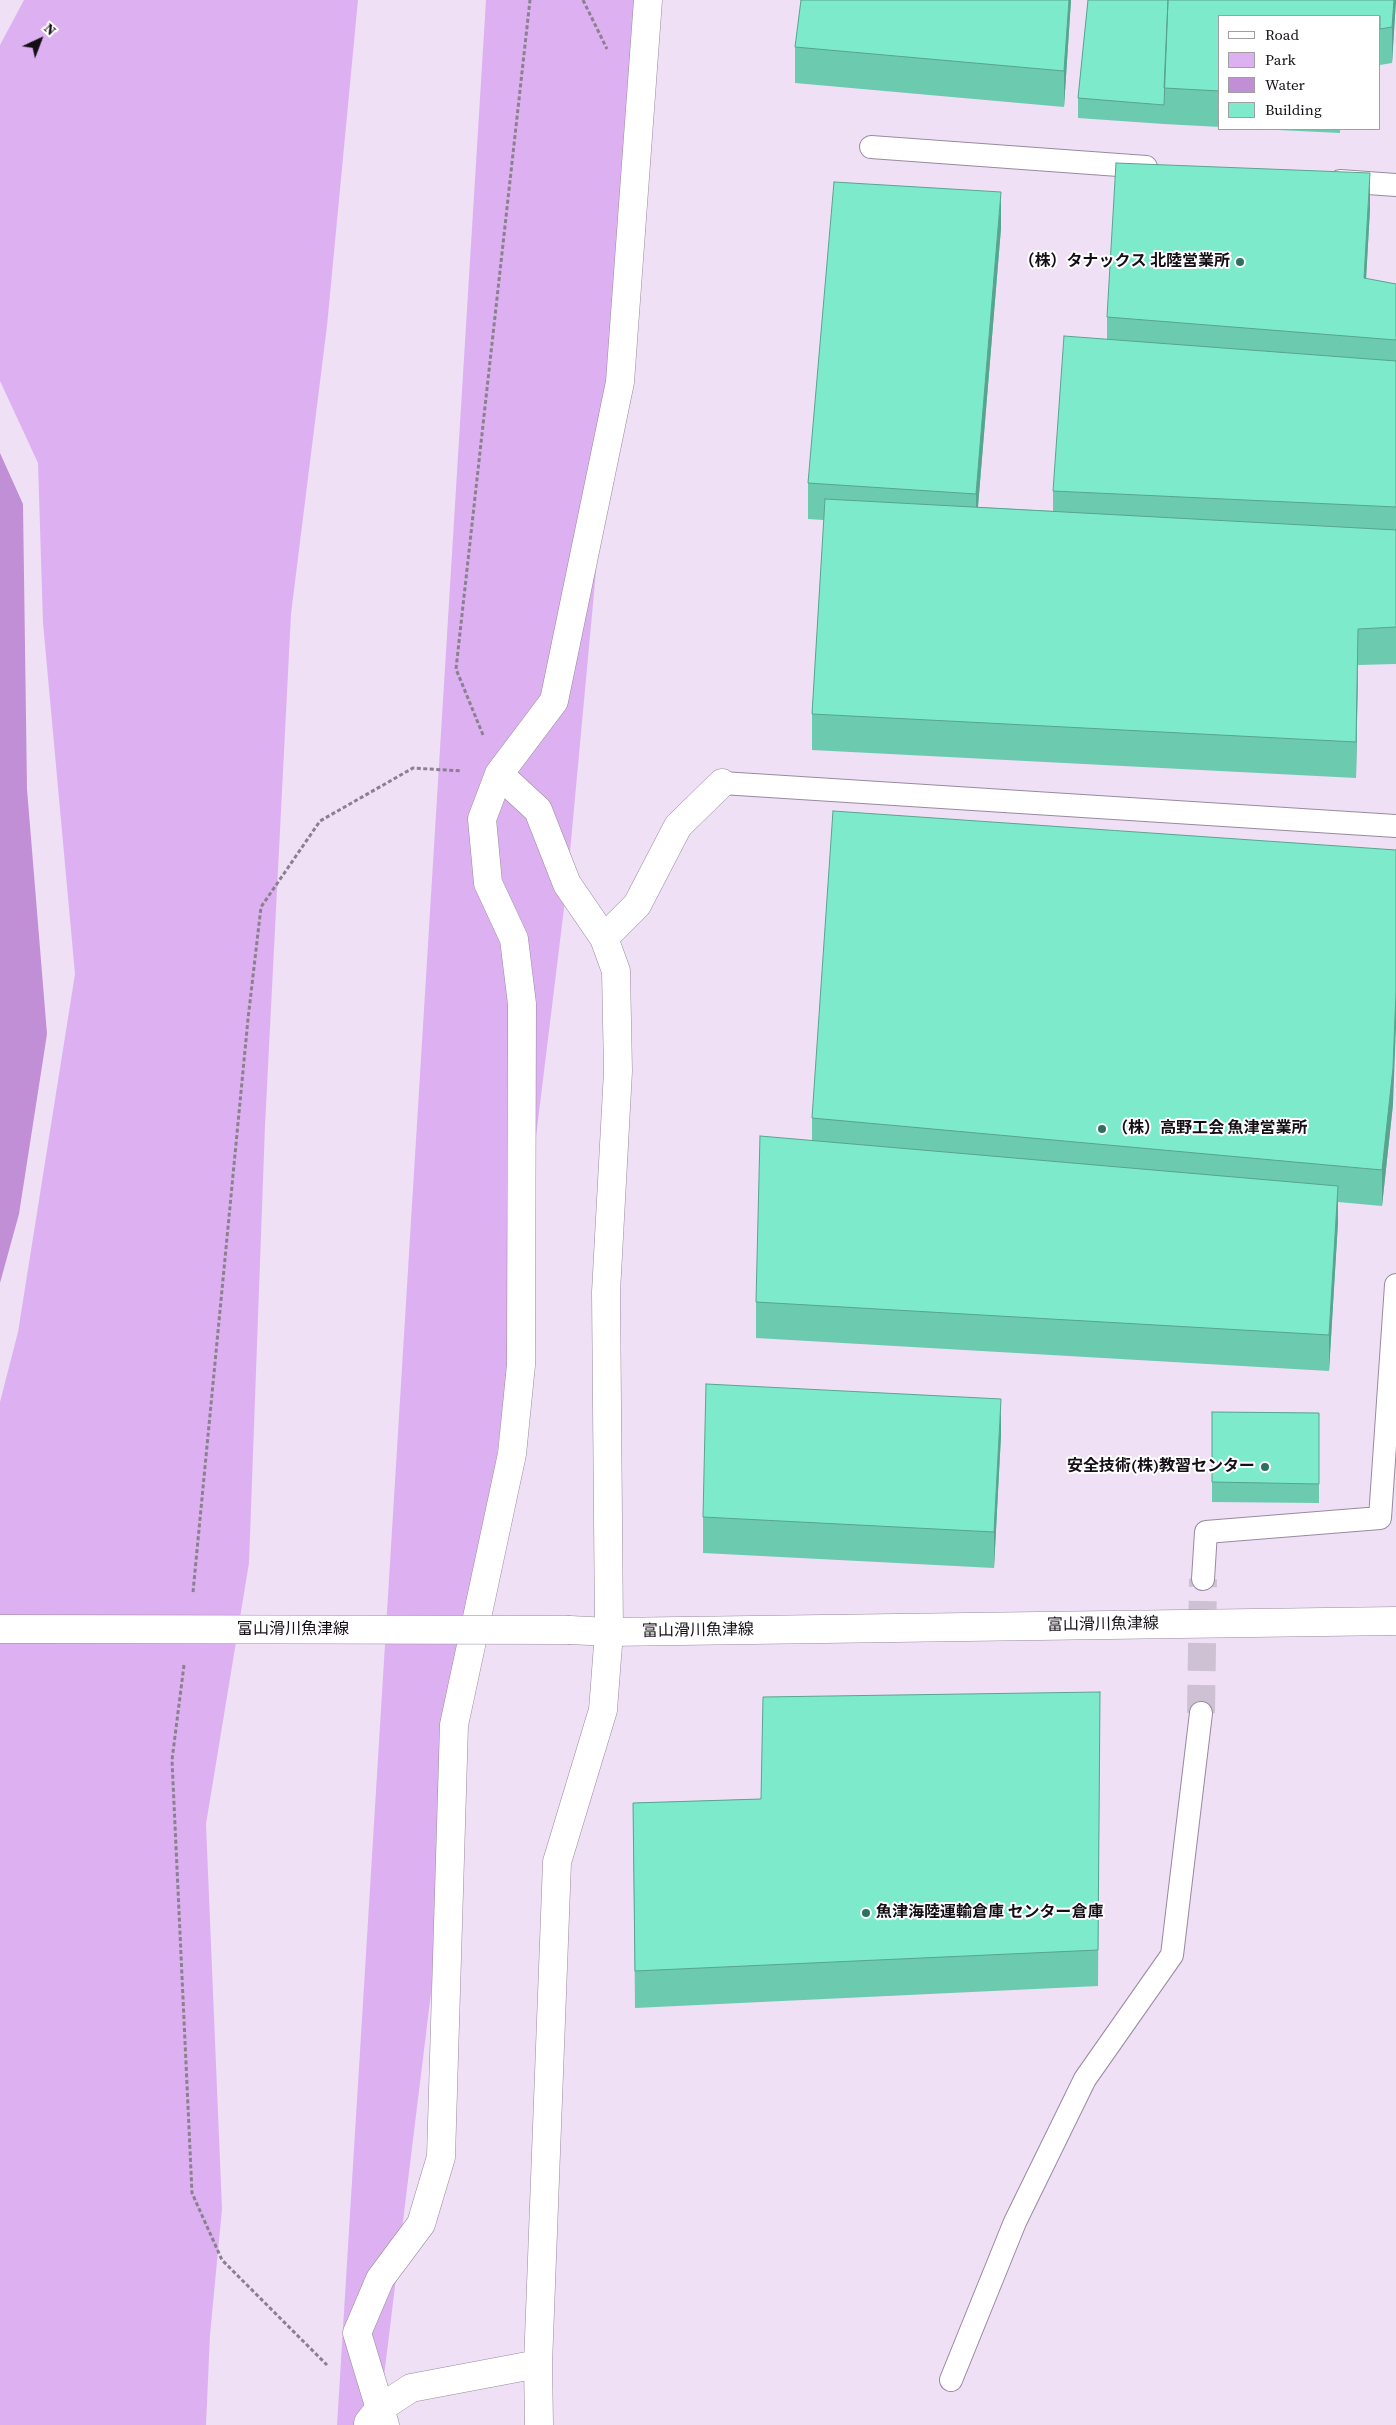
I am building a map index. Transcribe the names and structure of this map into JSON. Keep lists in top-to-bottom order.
{
  "streets": {
    "street": ["富山滑川魚津線"]
  },
  "places": [
    "（株）タナックス 北陸営業所",
    "（株）高野工会 魚津営業所",
    "安全技術(株)教習センター",
    "魚津海陸運輸倉庫 センター倉庫"
  ],
  "legend": [
    "Road",
    "Park",
    "Water",
    "Building"
  ],
  "north": "top right"
}
